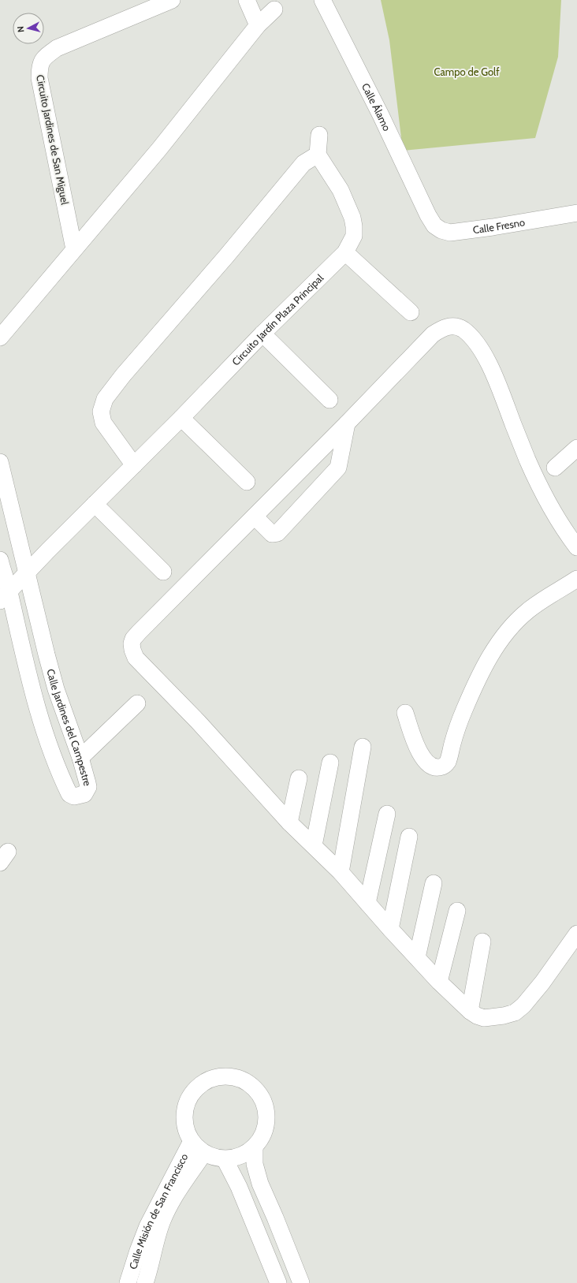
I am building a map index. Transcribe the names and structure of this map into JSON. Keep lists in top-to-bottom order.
{
  "streets": {
    "street": [
      "Calle Álamo",
      "Circuito Jardines de San Miguel",
      "Calle Fresno",
      "Circuito Jardín Plaza Principal",
      "Calle Jardines del Campestre",
      "Calle Misión de San Francisco"
    ]
  },
  "crossings": [
    ["Calle Álamo", "Calle Fresno"],
    ["Circuito Jardín Plaza Principal", "Calle Jardines del Campestre"]
  ],
  "parks": ["Campo de Golf"],
  "north": "left"
}
